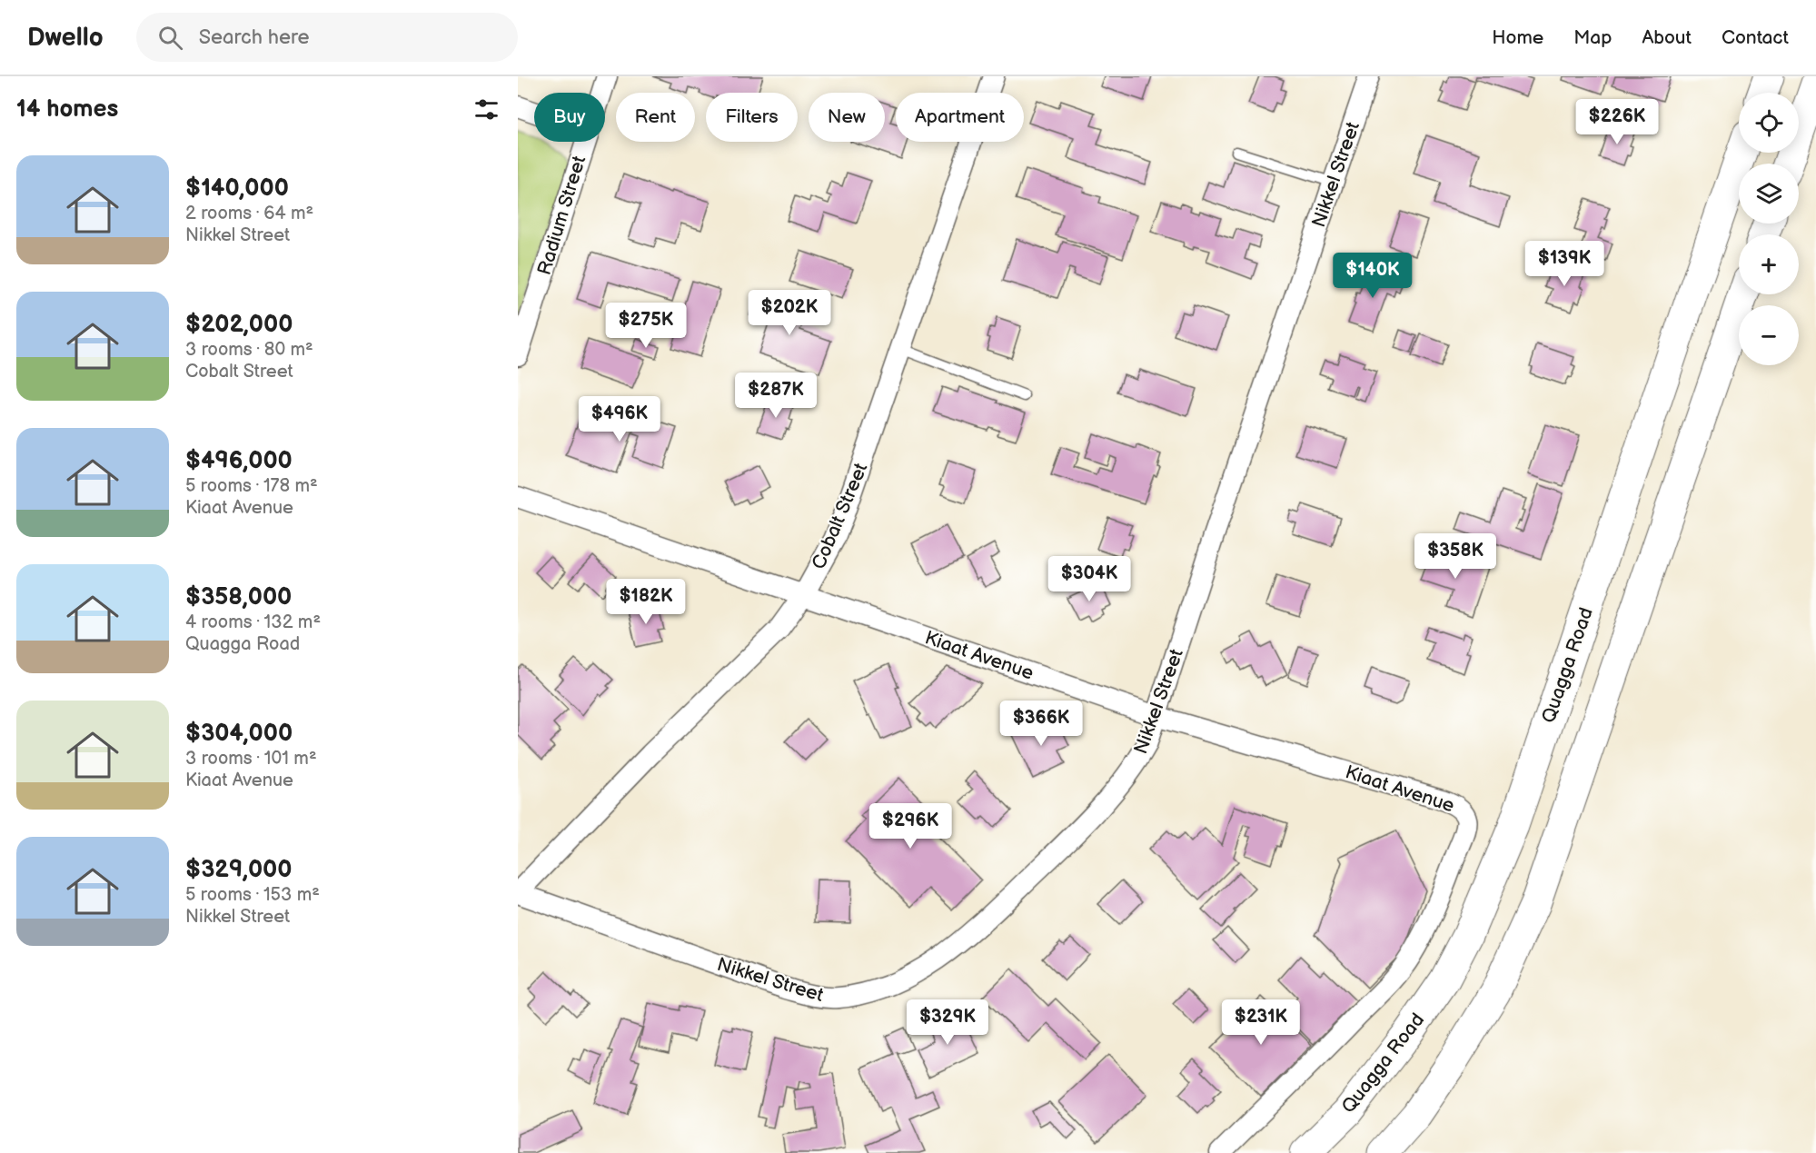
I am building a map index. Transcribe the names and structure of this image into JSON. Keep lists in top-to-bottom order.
{
  "streets": {
    "main road": ["Quagga Road"],
    "street": [
      "Nikkel Street",
      "Radium Street",
      "Cobalt Street",
      "Kiaat Avenue"
    ]
  },
  "crossings": [
    ["Nikkel Street", "Cobalt Street"],
    ["Nikkel Street", "Kiaat Avenue"],
    ["Cobalt Street", "Kiaat Avenue"]
  ],
  "page": {
    "header": "Dwello",
    "search": "Search here",
    "nav": [
      "Home",
      "Map",
      "About",
      "Contact"
    ],
    "heading": "14 homes",
    "map_buttons": ["+", "−"],
    "chip": [
      "Buy",
      "Rent",
      "Filters",
      "New",
      "Apartment"
    ],
    "price": [
      "$226K",
      "$139K",
      "$140K",
      "$202K",
      "$275K",
      "$287K",
      "$496K",
      "$358K",
      "$304K",
      "$182K",
      "$366K",
      "$296K",
      "$329K",
      "$231K"
    ],
    "list": [
      {
        "name": "$140,000",
        "note": "2 rooms · 64 m² · Nikkel Street"
      },
      {
        "name": "$202,000",
        "note": "3 rooms · 80 m² · Cobalt Street"
      },
      {
        "name": "$496,000",
        "note": "5 rooms · 178 m² · Kiaat Avenue"
      },
      {
        "name": "$358,000",
        "note": "4 rooms · 132 m² · Quagga Road"
      },
      {
        "name": "$304,000",
        "note": "3 rooms · 101 m² · Kiaat Avenue"
      },
      {
        "name": "$329,000",
        "note": "5 rooms · 153 m² · Nikkel Street"
      }
    ]
  }
}
